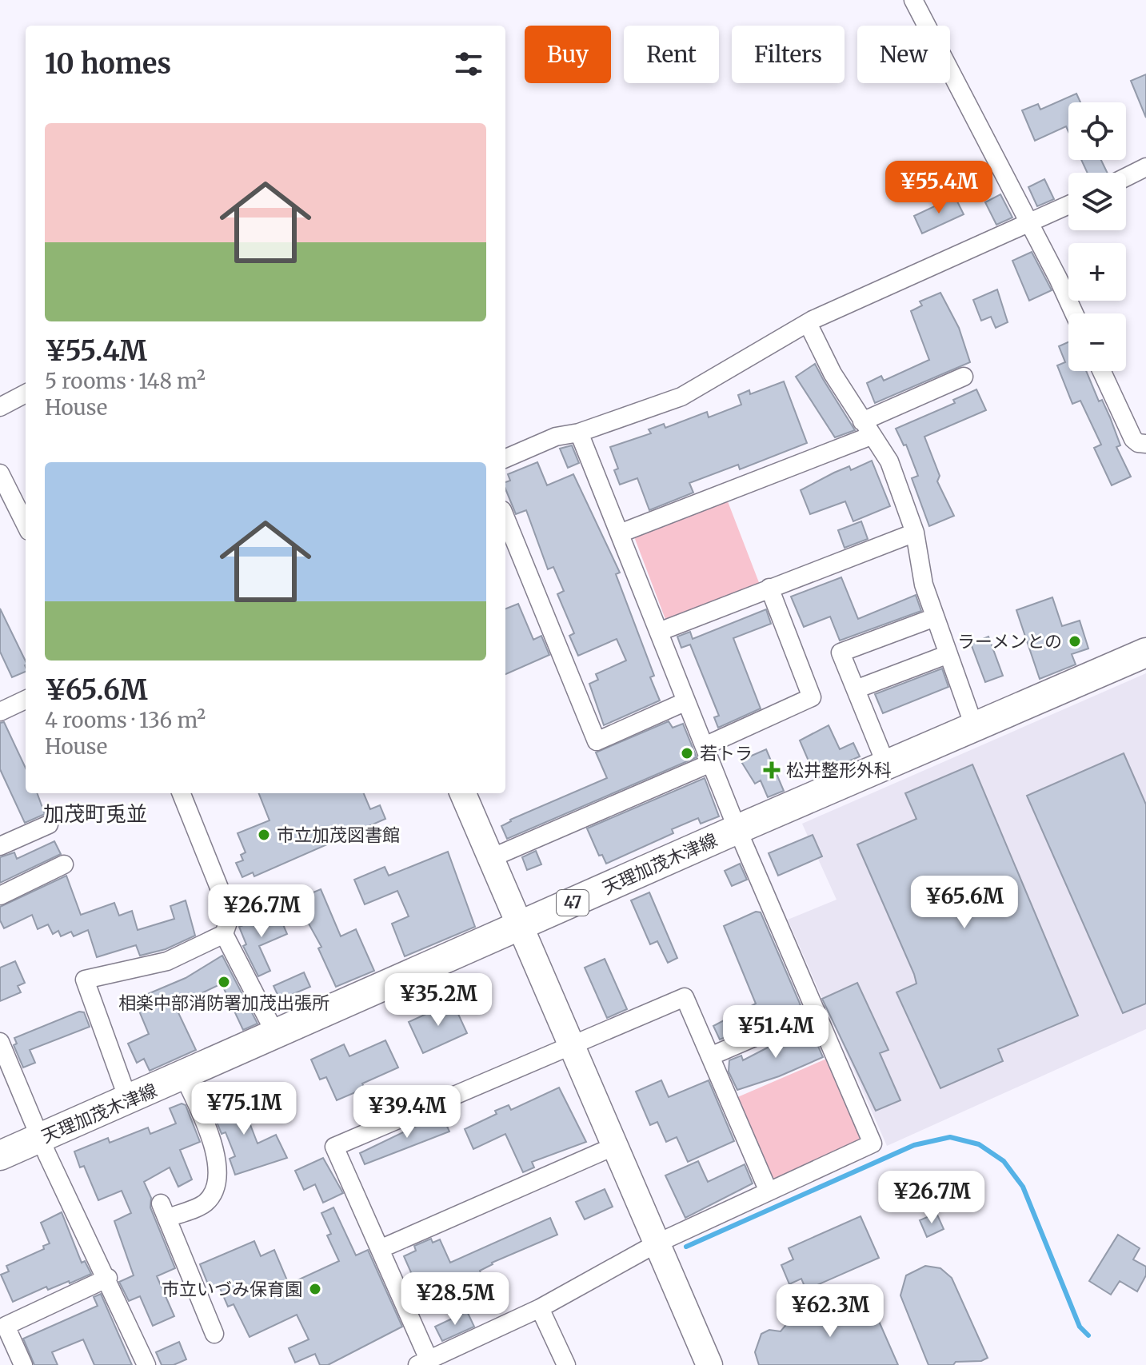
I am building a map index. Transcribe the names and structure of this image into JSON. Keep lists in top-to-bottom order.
{
  "streets": {
    "main road": ["天理加茂木津線", "47"]
  },
  "districts": ["加茂町兎並"],
  "places": {
    "other": [
      "ラーメンとの",
      "若トラ",
      "市立加茂図書館",
      "相楽中部消防署加茂出張所",
      "市立いづみ保育園"
    ],
    "health": ["松井整形外科"]
  },
  "page": {
    "chip": [
      "Buy",
      "Rent",
      "Filters",
      "New"
    ],
    "heading": "10 homes",
    "map_buttons": ["+", "−"],
    "list": [
      {
        "name": "¥55.4M",
        "note": "5 rooms · 148 m² · House"
      },
      {
        "name": "¥65.6M",
        "note": "4 rooms · 136 m² · House"
      }
    ],
    "price": [
      "¥55.4M",
      "¥65.6M",
      "¥26.7M",
      "¥35.2M",
      "¥51.4M",
      "¥75.1M",
      "¥39.4M",
      "¥26.7M",
      "¥28.5M",
      "¥62.3M"
    ]
  }
}
